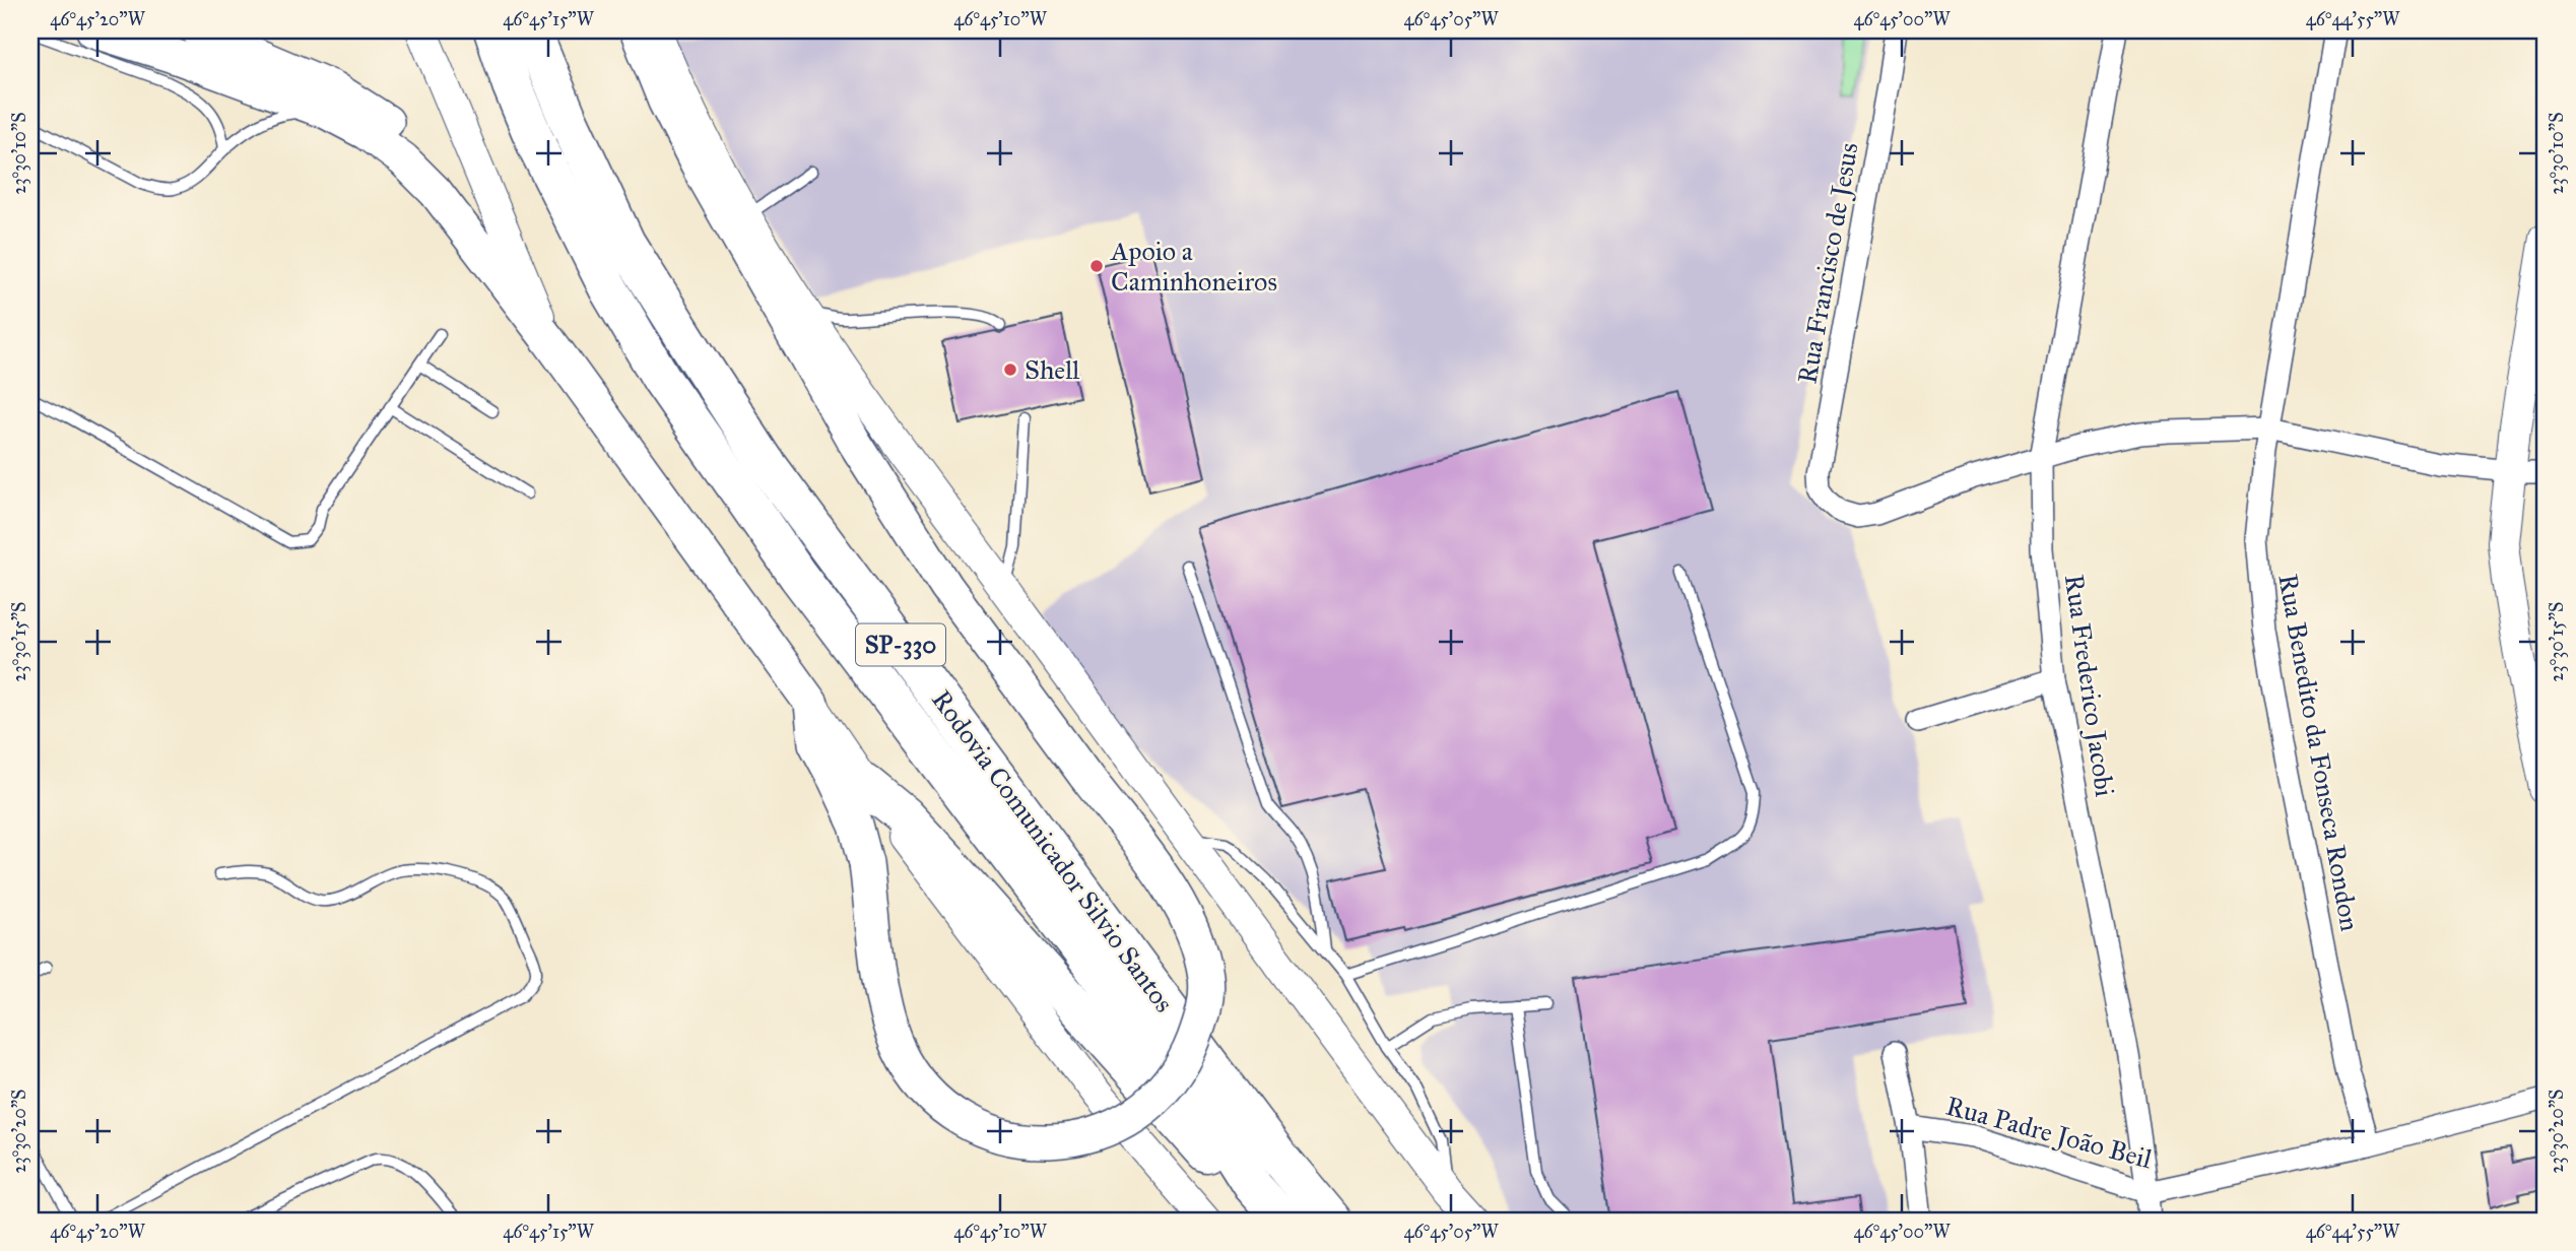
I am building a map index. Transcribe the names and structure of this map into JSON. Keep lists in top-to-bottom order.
{
  "streets": {
    "highway": ["SP-330", "Rodovia Comunicador Silvio Santos"],
    "street": [
      "Rua Francisco de Jesus",
      "Rua Frederico Jacobi",
      "Rua Benedito da Fonseca Rondon",
      "Rua Padre João Beil"
    ]
  },
  "crossings": [
    ["Rua Francisco de Jesus", "Rua Frederico Jacobi"],
    ["Rua Frederico Jacobi", "Rua Padre João Beil"],
    ["Rua Benedito da Fonseca Rondon", "Rua Padre João Beil"]
  ],
  "places": ["Apoio a Caminhoneiros", "Shell"],
  "coordinates": [
    "46°45'20\"W",
    "46°45'15\"W",
    "46°45'10\"W",
    "46°45'05\"W",
    "46°45'00\"W",
    "46°44'55\"W",
    "23°30'10\"S",
    "23°30'15\"S",
    "23°30'20\"S"
  ]
}
